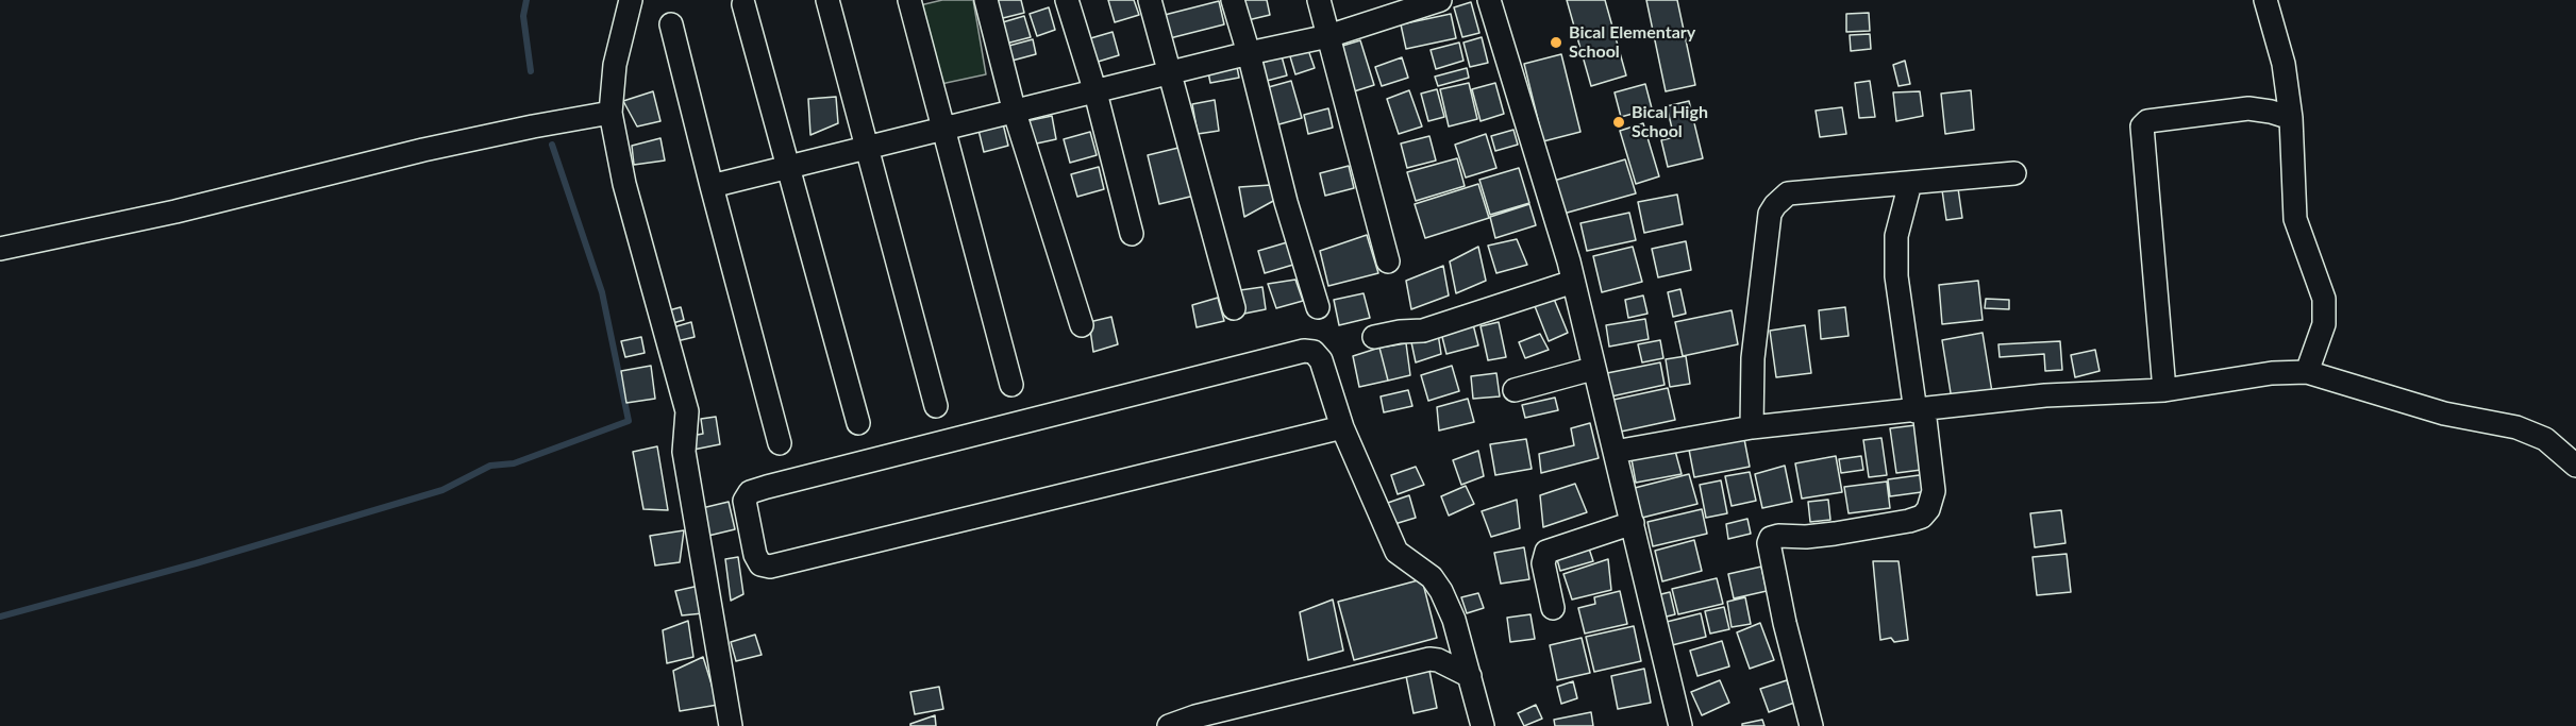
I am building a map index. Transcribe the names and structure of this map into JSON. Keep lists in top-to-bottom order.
{
  "places": ["Bical Elementary School", "Bical High School"]
}
